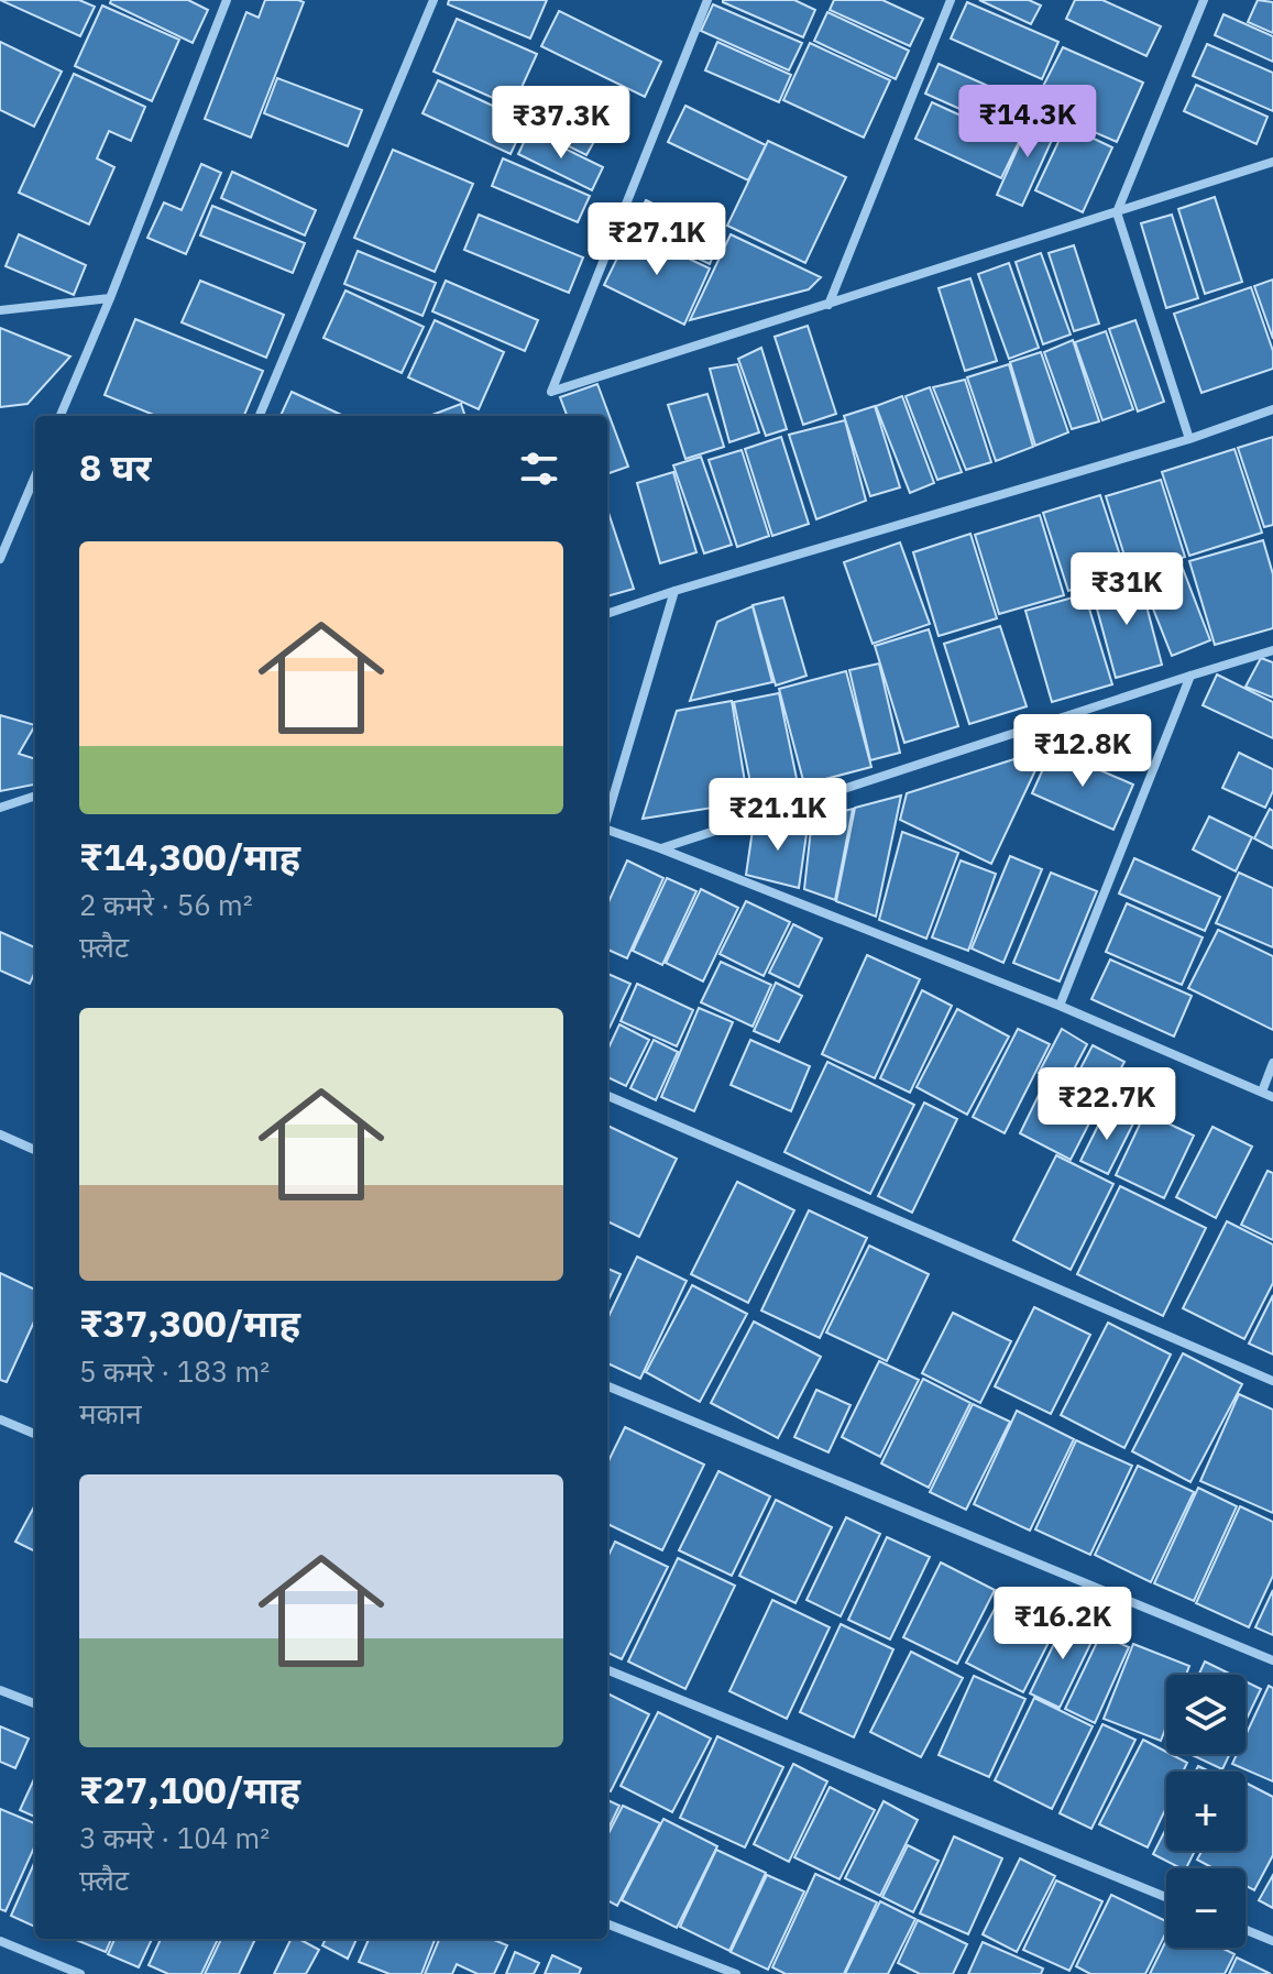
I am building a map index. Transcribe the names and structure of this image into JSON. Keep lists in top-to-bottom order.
{
  "page": {
    "price": [
      "₹14.3K",
      "₹37.3K",
      "₹27.1K",
      "₹31K",
      "₹12.8K",
      "₹21.1K",
      "₹22.7K",
      "₹16.2K"
    ],
    "heading": "8 घर",
    "list": [
      {
        "name": "₹14,300/माह",
        "note": "2 कमरे · 56 m² · फ़्लैट"
      },
      {
        "name": "₹37,300/माह",
        "note": "5 कमरे · 183 m² · मकान"
      },
      {
        "name": "₹27,100/माह",
        "note": "3 कमरे · 104 m² · फ़्लैट"
      }
    ],
    "map_buttons": ["+", "−"]
  }
}
